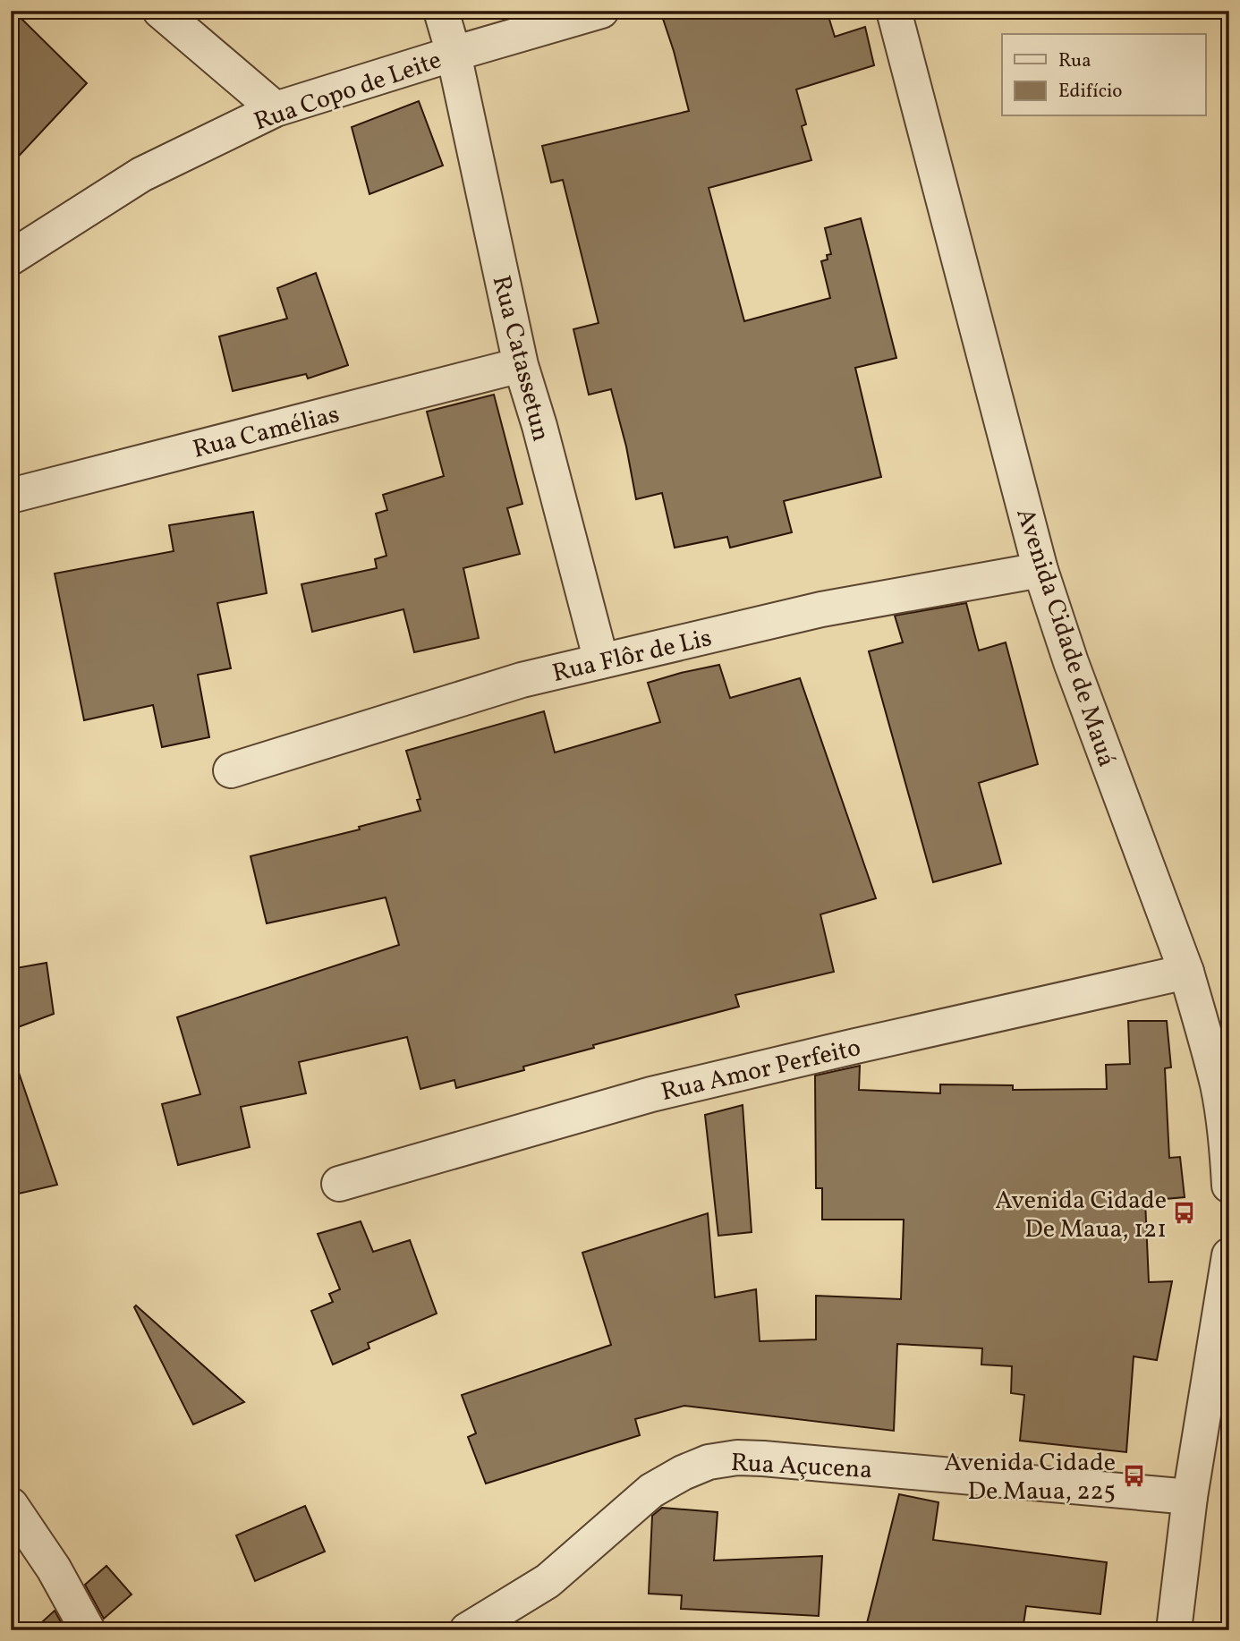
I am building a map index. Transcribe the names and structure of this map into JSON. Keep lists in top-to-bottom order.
{
  "streets": {
    "street": [
      "Rua Copo de Leite",
      "Rua Catassetun",
      "Rua Camélias",
      "Avenida Cidade de Mauá",
      "Rua Flôr de Lis",
      "Rua Amor Perfeito",
      "Rua Açucena"
    ]
  },
  "crossings": [
    ["Rua Copo de Leite", "Rua Catassetun"],
    ["Rua Catassetun", "Rua Camélias"],
    ["Rua Catassetun", "Rua Flôr de Lis"],
    ["Avenida Cidade de Mauá", "Rua Flôr de Lis"],
    ["Avenida Cidade de Mauá", "Rua Amor Perfeito"]
  ],
  "places": {
    "bus stop": ["Avenida Cidade De Maua, 121", "Avenida Cidade De Maua, 225"]
  },
  "legend": ["Rua", "Edifício"]
}
